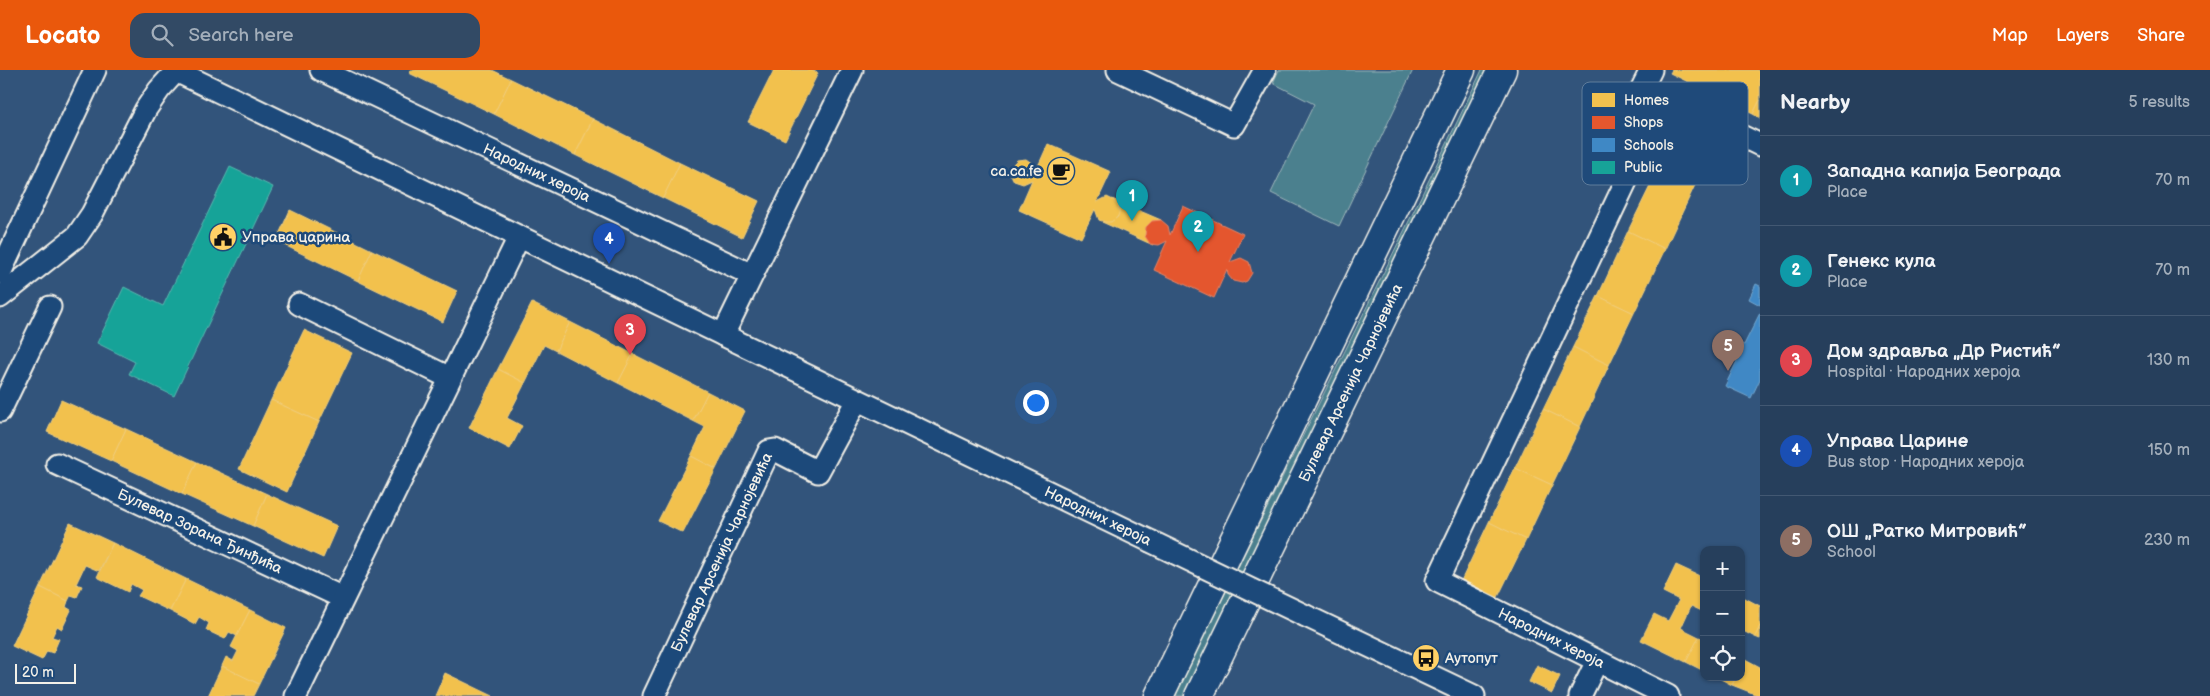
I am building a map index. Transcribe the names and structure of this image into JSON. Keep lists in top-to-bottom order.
{
  "streets": {
    "highway": ["Булевар Арсенија Чарнојевића"],
    "street": ["Народних хероја", "Булевар Зорана Ђинђића"]
  },
  "crossings": [
    ["Народних хероја", "Булевар Арсенија Чарнојевића"]
  ],
  "places": {
    "cafe": ["ca.ca.fe"],
    "public building": ["Управа царина"],
    "bus stop": ["Аутопут"]
  },
  "legend": [
    "Homes",
    "Shops",
    "Schools",
    "Public"
  ],
  "scale_bar": "20 m",
  "page": {
    "header": "Locato",
    "search": "Search here",
    "nav": ["Map", "Layers", "Share"],
    "heading": ["Nearby", "5 results"],
    "list": [
      {
        "mark": "1",
        "name": "Западна капија Београда",
        "note": "Place",
        "value": "70 m"
      },
      {
        "mark": "2",
        "name": "Генекс кула",
        "note": "Place",
        "value": "70 m"
      },
      {
        "mark": "3",
        "name": "Дом здравља „Др Ристић”",
        "note": "Hospital · Народних хероја",
        "value": "130 m"
      },
      {
        "mark": "4",
        "name": "Управа Царине",
        "note": "Bus stop · Народних хероја",
        "value": "150 m"
      },
      {
        "mark": "5",
        "name": "ОШ „Ратко Митровић”",
        "note": "School",
        "value": "230 m"
      }
    ],
    "pins": [
      "1",
      "2",
      "4",
      "3",
      "5"
    ],
    "map_buttons": ["+", "−"],
    "scale": "20 m"
  }
}
